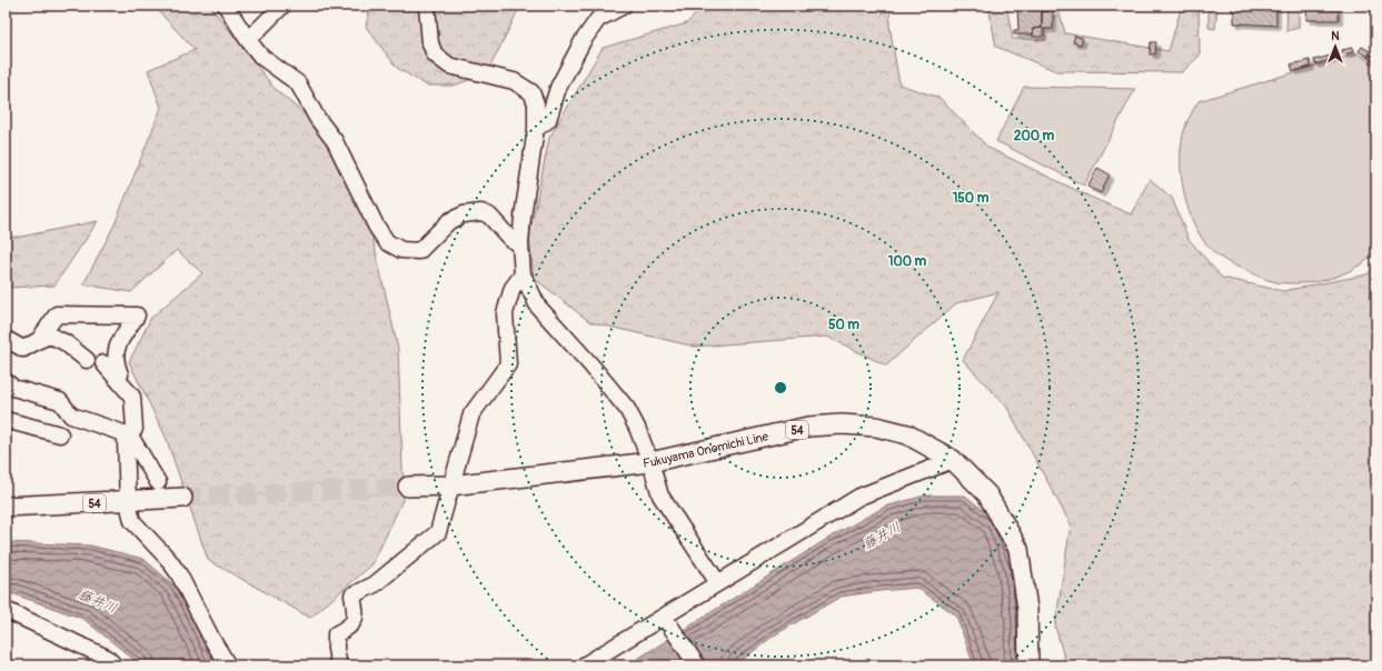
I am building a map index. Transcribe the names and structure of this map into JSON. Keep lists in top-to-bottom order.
{
  "streets": {
    "main road": ["54", "Fukuyama Onomichi Line"]
  },
  "water": ["藤井川"],
  "north": "top",
  "rings": [
    "200 m",
    "150 m",
    "100 m",
    "50 m"
  ]
}
